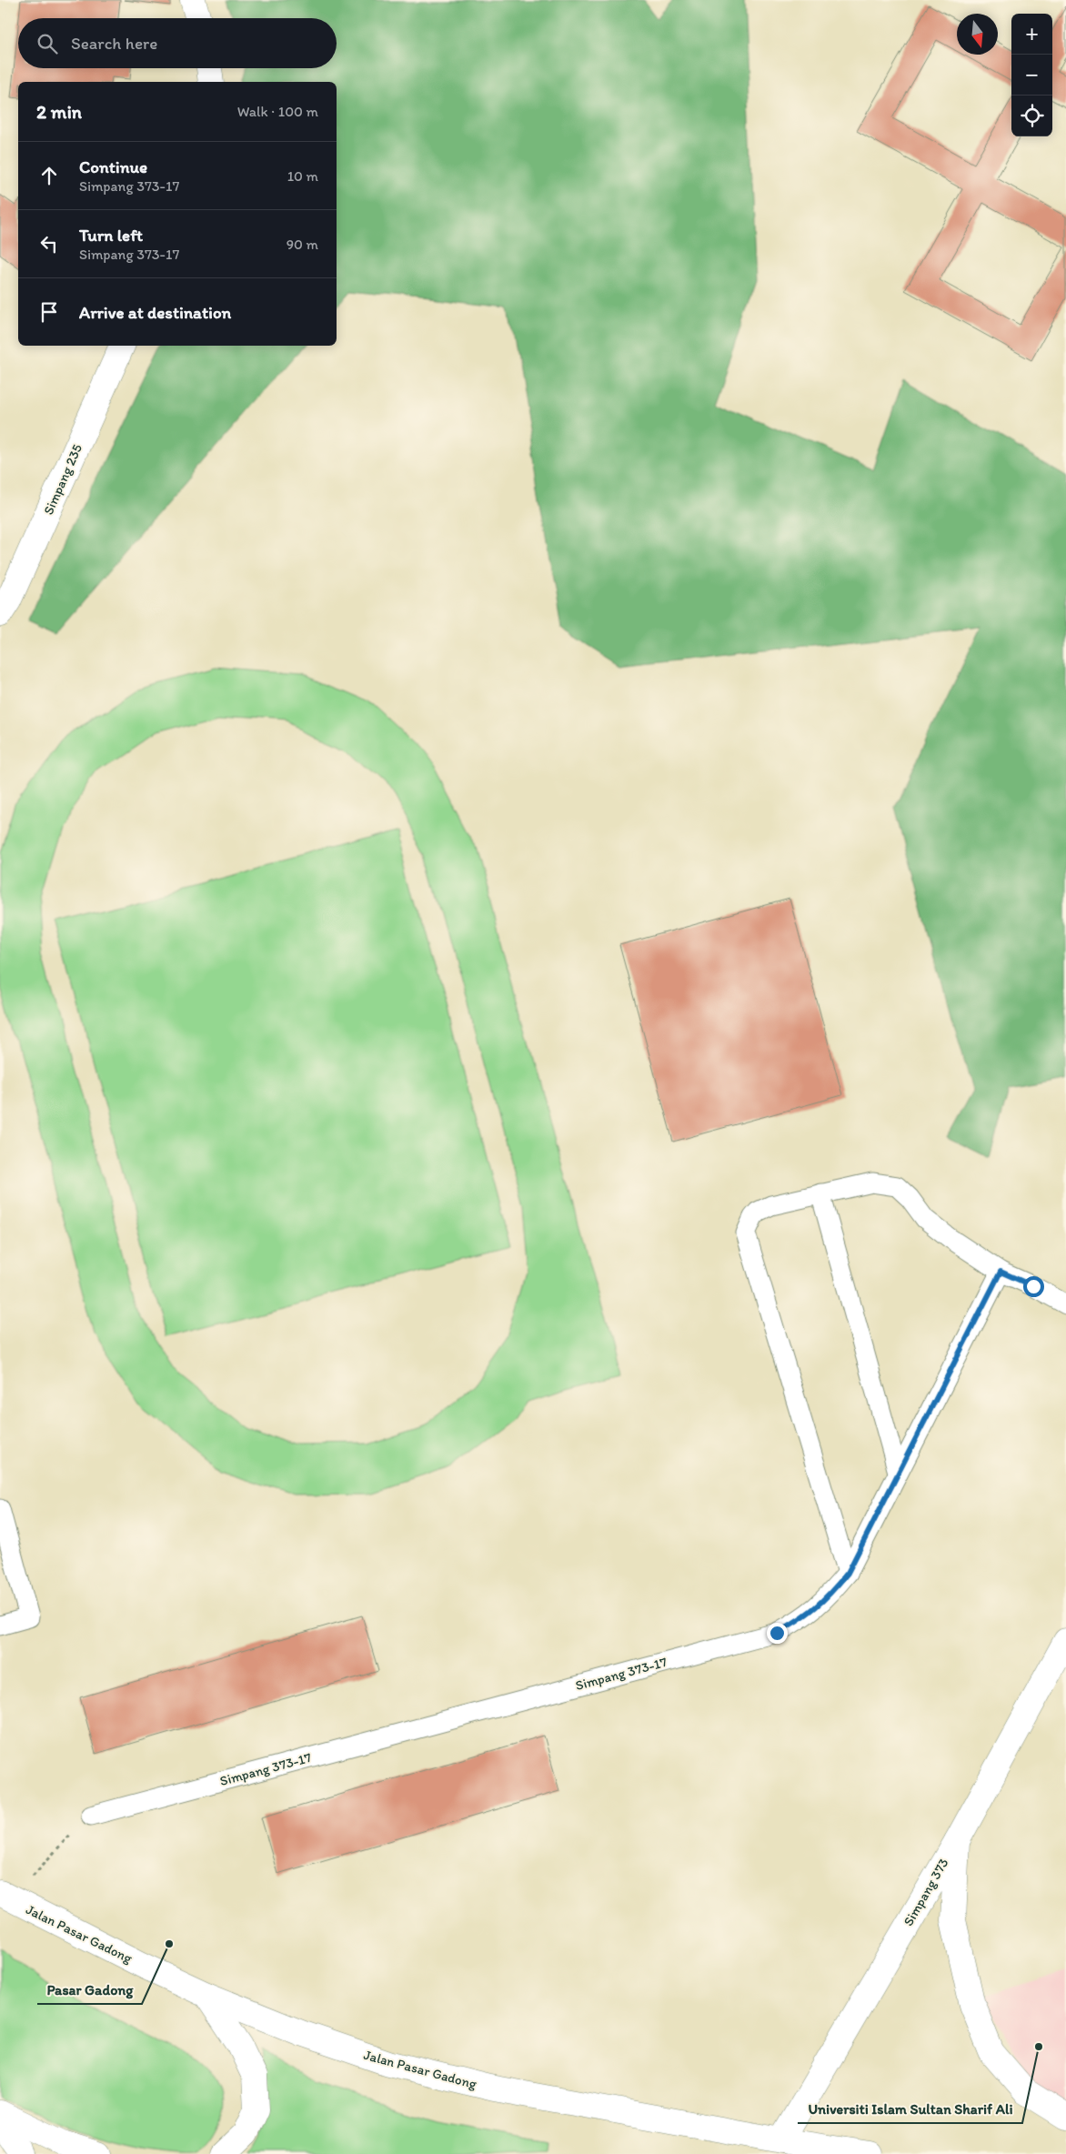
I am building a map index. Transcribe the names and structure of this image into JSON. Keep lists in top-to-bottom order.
{
  "streets": {
    "street": ["Simpang 235", "Simpang 373", "Jalan Pasar Gadong"],
    "lane": ["Simpang 373-17"]
  },
  "crossings": [
    ["Simpang 373", "Jalan Pasar Gadong"]
  ],
  "places": ["Pasar Gadong", "Universiti Islam Sultan Sharif Ali"],
  "north": "bottom",
  "page": {
    "map_buttons": ["+", "−"],
    "search": "Search here",
    "heading": ["2 min", "Walk · 100 m"],
    "list": [
      ["Continue", "Simpang 373-17", "10 m"],
      ["Turn left", "Simpang 373-17", "90 m"],
      "Arrive at destination"
    ]
  }
}
